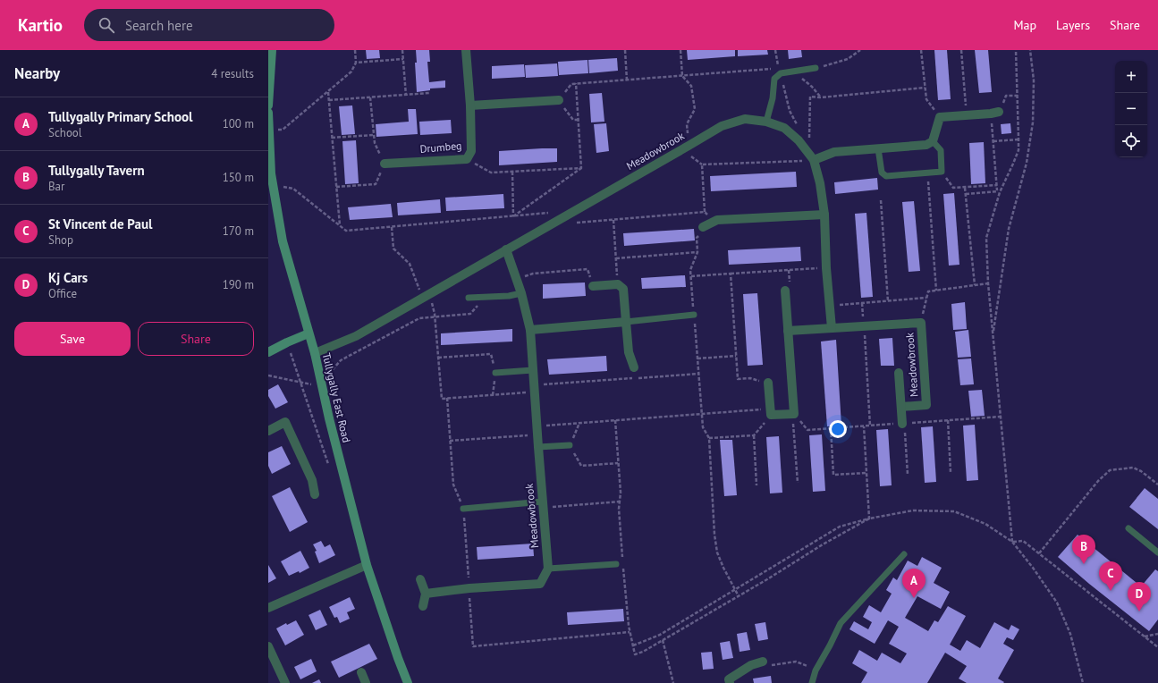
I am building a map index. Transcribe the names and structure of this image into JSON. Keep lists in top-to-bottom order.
{
  "streets": {
    "street": ["Drumbeg", "Meadowbrook", "Tullygally East Road"]
  },
  "crossings": [
    ["Meadowbrook", "Tullygally East Road"]
  ],
  "page": {
    "header": "Kartio",
    "search": "Search here",
    "nav": ["Map", "Layers", "Share"],
    "heading": ["Nearby", "4 results"],
    "map_buttons": ["+", "−"],
    "list": [
      {
        "mark": "A",
        "name": "Tullygally Primary School",
        "note": "School",
        "value": "100 m"
      },
      {
        "mark": "B",
        "name": "Tullygally Tavern",
        "note": "Bar",
        "value": "150 m"
      },
      {
        "mark": "C",
        "name": "St Vincent de Paul",
        "note": "Shop",
        "value": "170 m"
      },
      {
        "mark": "D",
        "name": "Kj Cars",
        "note": "Office",
        "value": "190 m"
      }
    ],
    "buttons": ["Save", "Share"],
    "pins": [
      "B",
      "C",
      "A",
      "D"
    ]
  }
}
